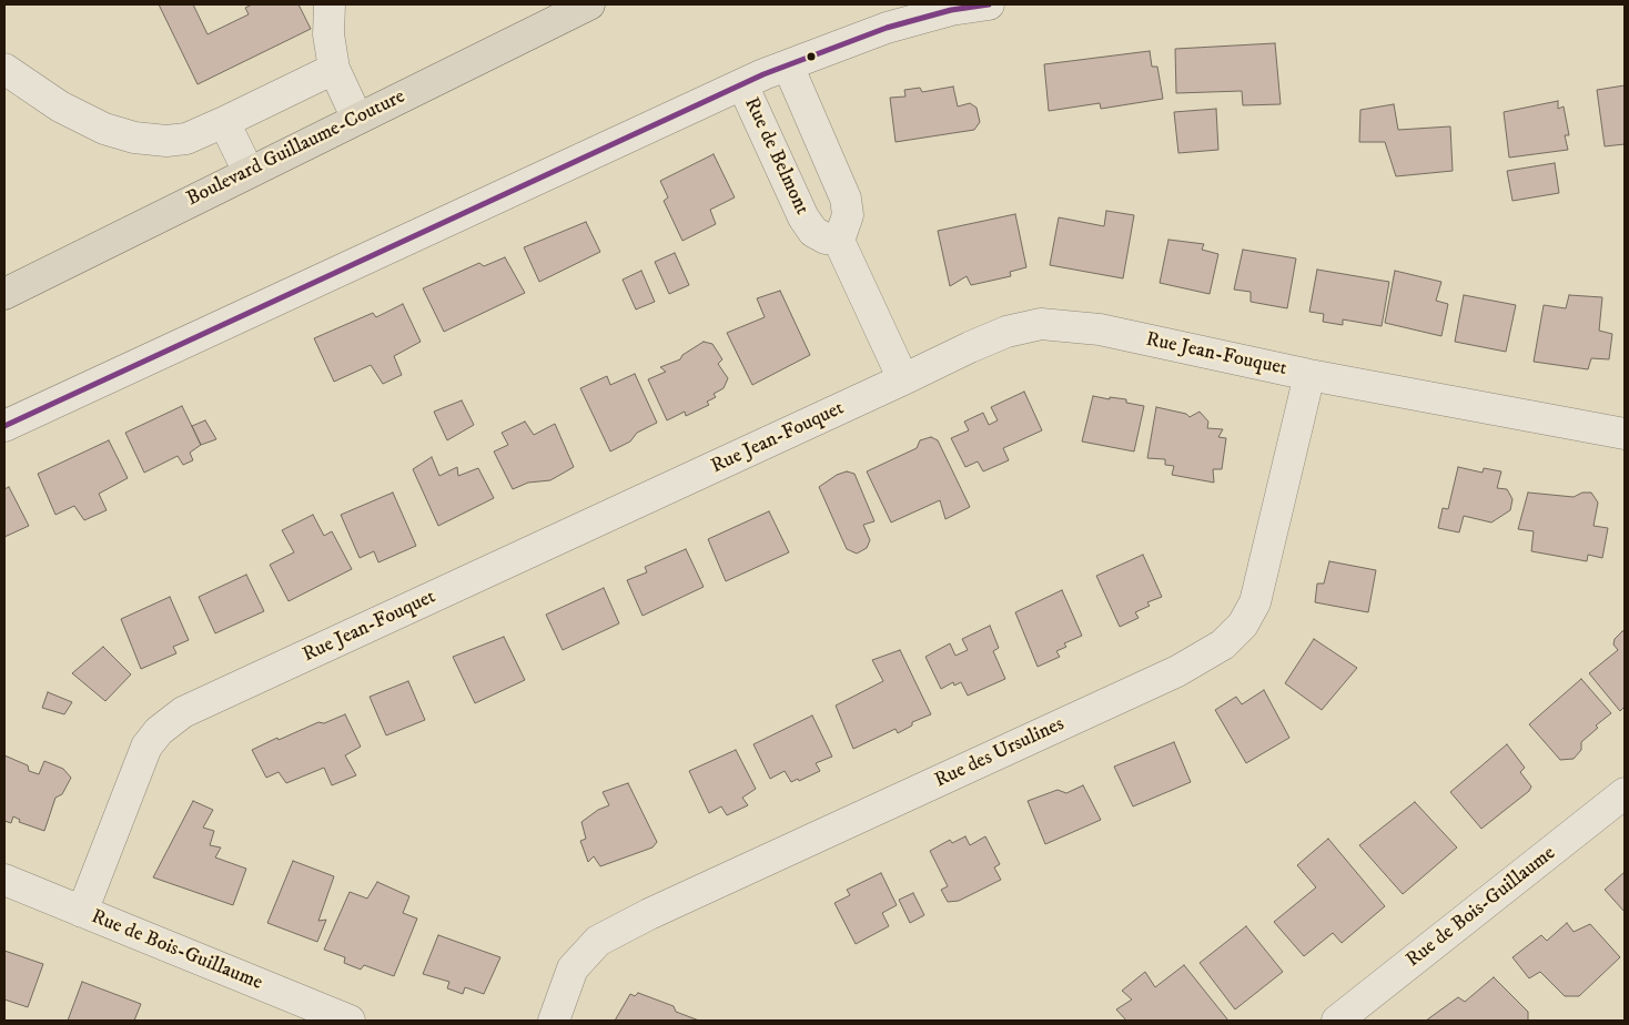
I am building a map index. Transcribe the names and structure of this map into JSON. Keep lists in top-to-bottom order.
{
  "streets": {
    "main road": ["Boulevard Guillaume-Couture"],
    "street": [
      "Rue de Belmont",
      "Rue Jean-Fouquet",
      "Rue des Ursulines",
      "Rue de Bois-Guillaume"
    ]
  },
  "crossings": [
    ["Rue Jean-Fouquet", "Rue des Ursulines"],
    ["Rue Jean-Fouquet", "Rue de Bois-Guillaume"]
  ]
}
